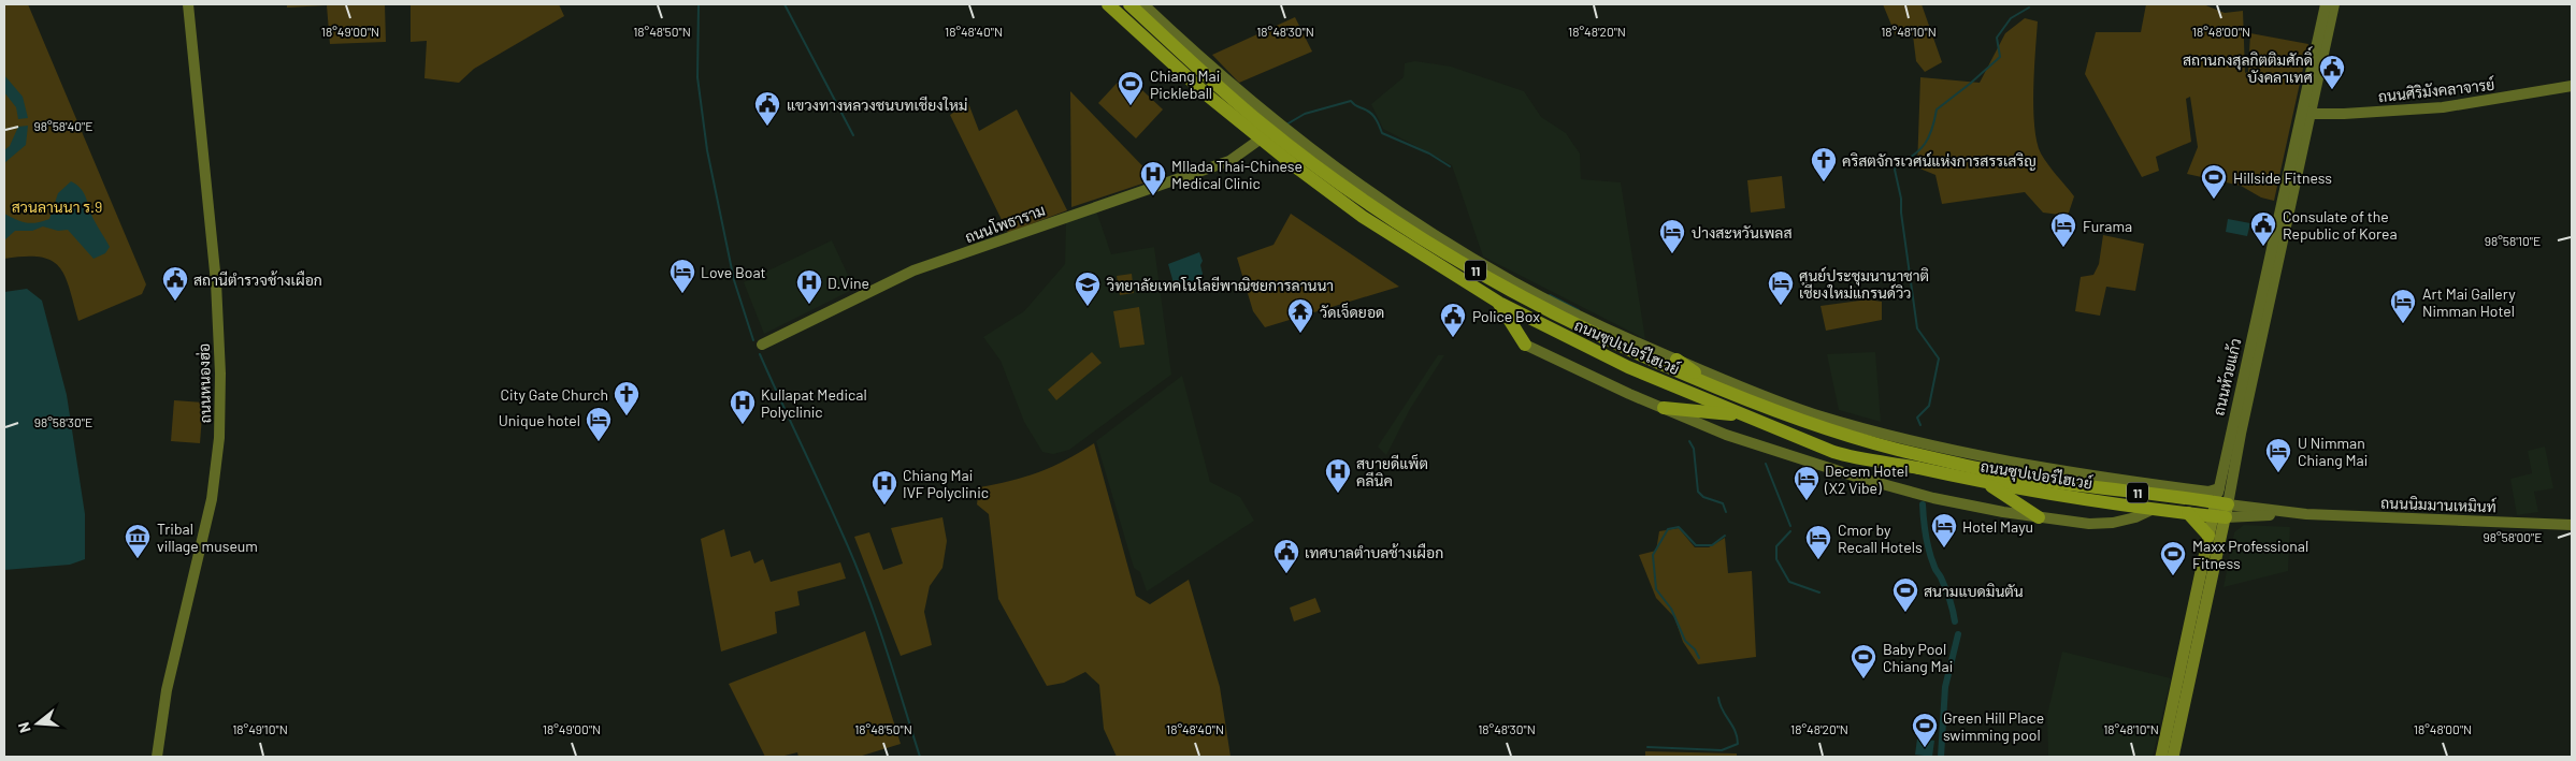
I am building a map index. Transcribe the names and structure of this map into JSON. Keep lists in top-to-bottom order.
{
  "streets": {
    "highway": ["11", "ถนนซุปเปอร์ไฮเวย์"],
    "main road": [
      "ถนนศิริมังคลาจารย์",
      "ถนนโพธาราม",
      "ถนนห้วยแก้ว",
      "ถนนหนองฮ่อ",
      "ถนนนิมมานเหมินท์"
    ]
  },
  "crossings": [
    ["ถนนศิริมังคลาจารย์", "ถนนห้วยแก้ว"],
    ["ถนนโพธาราม", "ถนนซุปเปอร์ไฮเวย์"],
    ["ถนนซุปเปอร์ไฮเวย์", "ถนนห้วยแก้ว"],
    ["ถนนซุปเปอร์ไฮเวย์", "ถนนนิมมานเหมินท์"],
    ["ถนนห้วยแก้ว", "ถนนนิมมานเหมินท์"]
  ],
  "parks": ["สวนลานนา ร.9"],
  "places": {
    "public building": [
      "สถานกงสุลกิตติมศักดิ์ บังคลาเทศ",
      "แขวงทางหลวงชนบทเชียงใหม่",
      "Consulate of the Republic of Korea",
      "สถานีตำรวจช้างเผือก",
      "Police Box",
      "เทศบาลตำบลช้างเผือก"
    ],
    "sports": [
      "Chiang Mai Pickleball",
      "Hillside Fitness",
      "Maxx Professional Fitness",
      "สนามแบดมินตัน",
      "Baby Pool Chiang Mai",
      "Green Hill Place swimming pool"
    ],
    "church": ["คริสตจักรเวศน์แห่งการสรรเสริญ", "City Gate Church"],
    "hospital": [
      "MIlada Thai-Chinese Medical Clinic",
      "D.Vine",
      "Kullapat Medical Polyclinic",
      "สบายดีแพ็ต คลีนิค",
      "Chiang Mai IVF Polyclinic"
    ],
    "hotel": [
      "Furama",
      "ปางสะหวันเพลส",
      "Love Boat",
      "ศูนย์ประชุมนานาชาติ เชียงใหม่แกรนด์วิว",
      "Art Mai Gallery Nimman Hotel",
      "Unique hotel",
      "U Nimman Chiang Mai",
      "Decem Hotel (X2 Vibe)",
      "Hotel Mayu",
      "Cmor by Recall Hotels"
    ],
    "school or university": ["วิทยาลัยเทคโนโลยีพาณิชยการลานนา"],
    "temple": ["วัดเจ็ดยอด"],
    "museum": ["Tribal village museum"]
  },
  "north": "left",
  "coordinates": [
    "18°49'00\"N",
    "18°48'50\"N",
    "18°48'40\"N",
    "18°48'30\"N",
    "18°48'20\"N",
    "18°48'10\"N",
    "18°48'00\"N",
    "98°58'40\"E",
    "98°58'10\"E",
    "98°58'30\"E",
    "98°58'00\"E",
    "18°49'10\"N"
  ]
}
